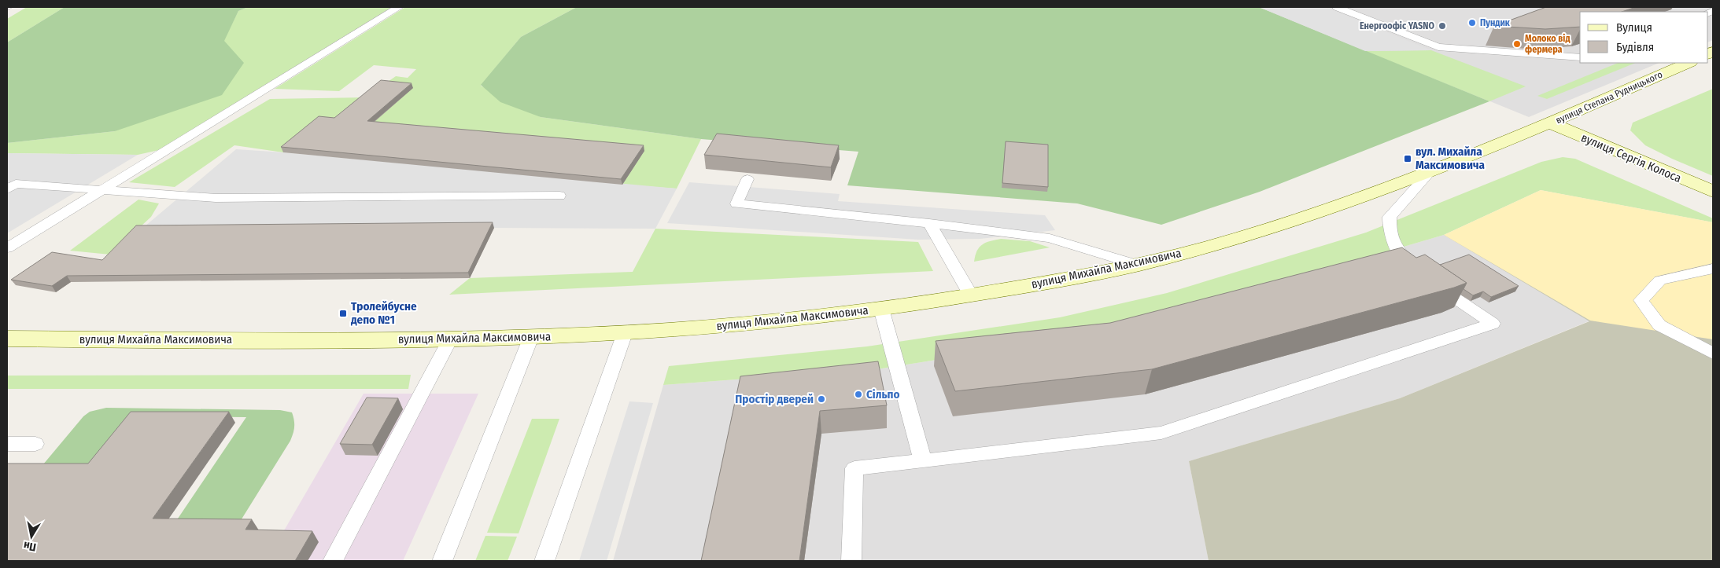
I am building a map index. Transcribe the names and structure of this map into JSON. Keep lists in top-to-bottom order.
{
  "streets": {
    "main road": ["вулиця Степана Рудницького", "вулиця Сергія Колоса", "вулиця Михайла Максимовича"]
  },
  "crossings": [
    ["вулиця Степана Рудницького", "вулиця Сергія Колоса"],
    ["вулиця Степана Рудницького", "вулиця Михайла Максимовича"],
    ["вулиця Сергія Колоса", "вулиця Михайла Максимовича"]
  ],
  "places": {
    "other": [
      "Пундик",
      "Енергоофіс YASNO",
      "Молоко від фермера",
      "Сільпо",
      "Простір дверей"
    ],
    "transit": ["вул. Михайла Максимовича", "Тролейбусне депо №1"]
  },
  "legend": ["Вулиця", "Будівля"],
  "north": "bottom"
}
